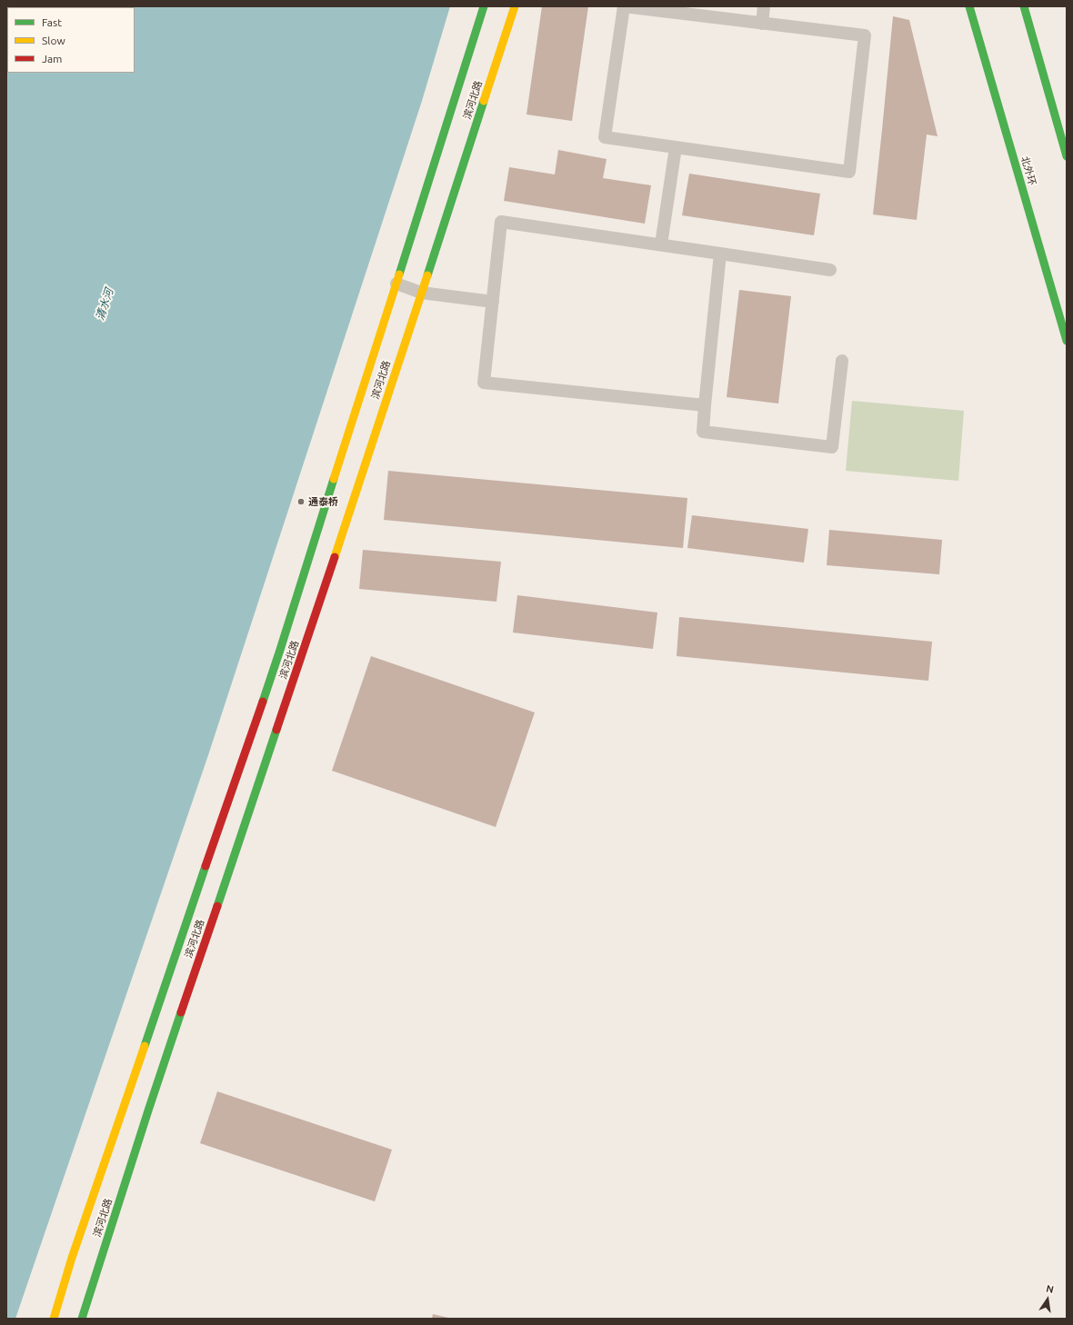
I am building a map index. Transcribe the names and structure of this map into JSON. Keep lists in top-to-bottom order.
{
  "streets": {
    "main road": ["滨河北路", "北外环"]
  },
  "water": ["清水河"],
  "places": ["通泰桥"],
  "legend": ["Fast", "Slow", "Jam"],
  "north": "top"
}
